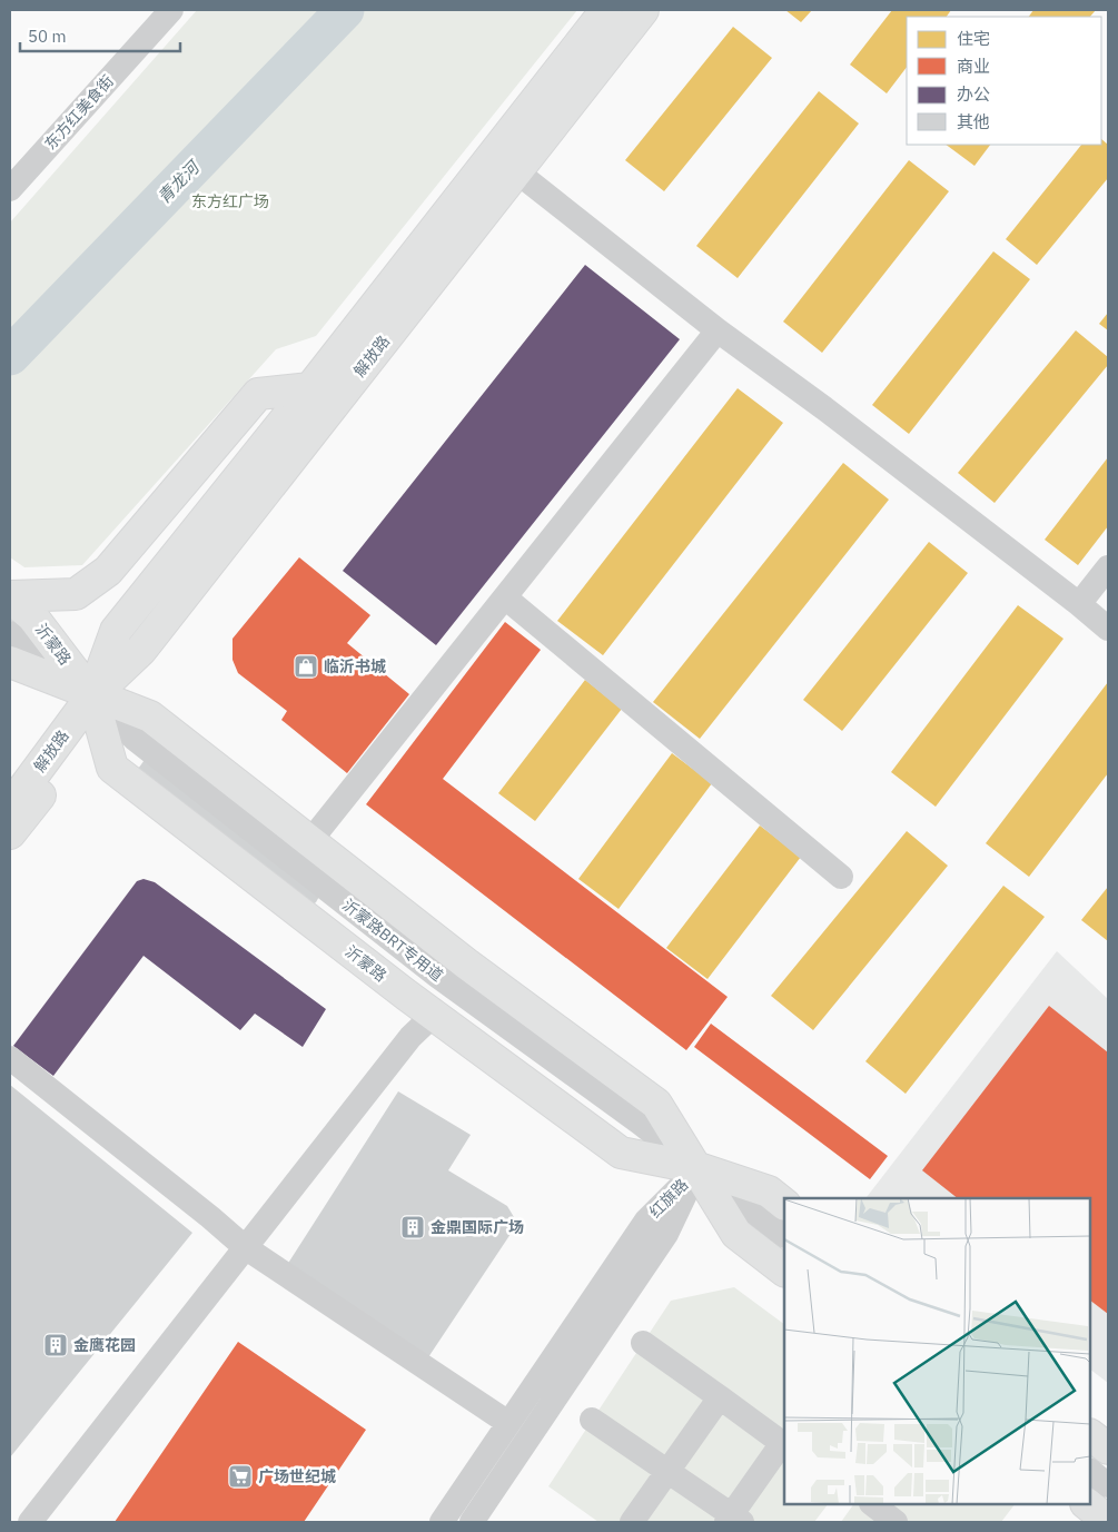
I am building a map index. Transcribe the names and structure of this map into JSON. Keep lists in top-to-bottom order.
{
  "streets": {
    "main road": ["解放路", "沂蒙路"],
    "street": ["东方红美食街", "沂蒙路BRT专用道", "红旗路"]
  },
  "crossings": [
    ["解放路", "沂蒙路"],
    ["解放路", "沂蒙路BRT专用道"],
    ["沂蒙路", "沂蒙路BRT专用道"],
    ["沂蒙路", "红旗路"],
    ["沂蒙路BRT专用道", "红旗路"]
  ],
  "water": ["青龙河"],
  "parks": ["东方红广场"],
  "places": {
    "shop": ["临沂书城"],
    "building": ["金鼎国际广场", "金鹰花园"],
    "supermarket": ["广场世纪城"]
  },
  "legend": [
    "住宅",
    "商业",
    "办公",
    "其他"
  ],
  "scale_bar": "50 m"
}
